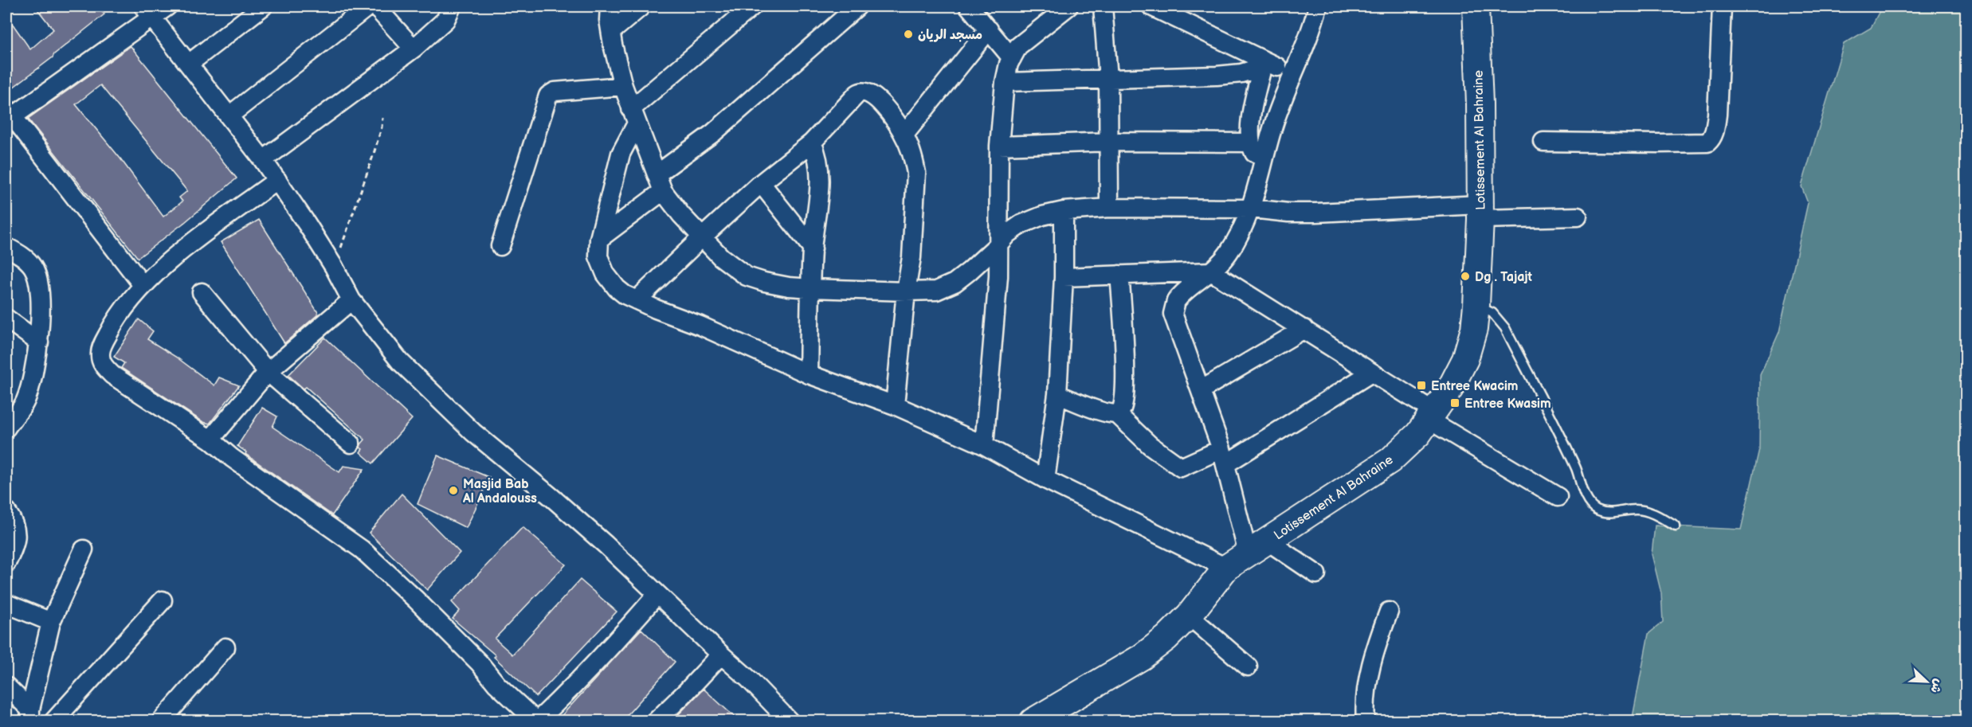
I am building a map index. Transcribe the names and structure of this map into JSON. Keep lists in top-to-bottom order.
{
  "streets": {
    "street": ["Lotissement Al Bahraine"]
  },
  "places": {
    "other": ["مسجد الريان", "Dg . Tajajt", "Masjid Bab Al Andalouss"],
    "transit": ["Entree Kwacim", "Entree Kwasim"]
  },
  "north": "bottom right"
}
